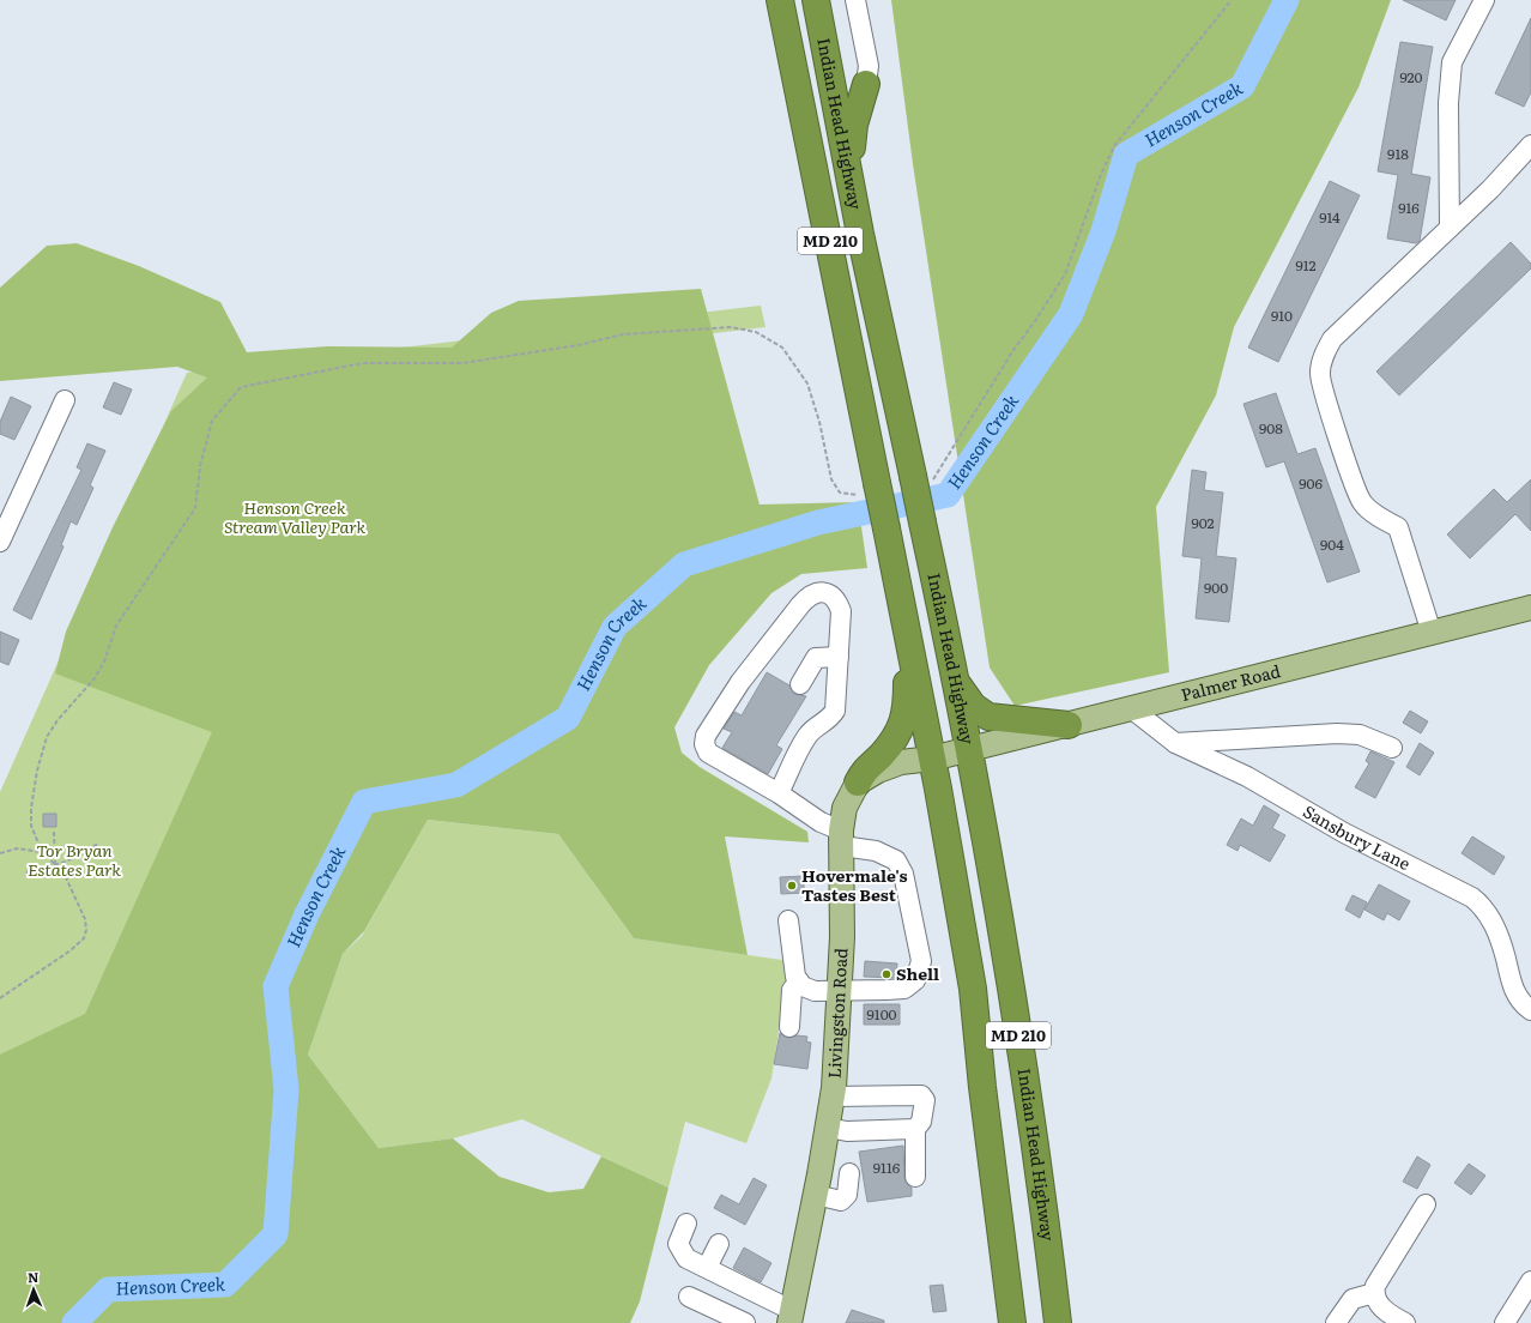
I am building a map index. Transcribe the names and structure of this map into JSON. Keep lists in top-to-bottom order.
{
  "streets": {
    "highway": ["Indian Head Highway", "MD 210"],
    "main road": ["Palmer Road", "Livingston Road"],
    "street": ["Sansbury Lane"]
  },
  "crossings": [
    ["Indian Head Highway", "Palmer Road"],
    ["Palmer Road", "Sansbury Lane"]
  ],
  "water": ["Henson Creek"],
  "parks": ["Henson Creek Stream Valley Park", "Tor Bryan Estates Park"],
  "places": ["Hovermale's Tastes Best", "Shell"],
  "house_numbers": [
    "920",
    "918",
    "916",
    "914",
    "912",
    "910",
    "908",
    "906",
    "902",
    "904",
    "900",
    "9100",
    "9116"
  ],
  "north": "top"
}
